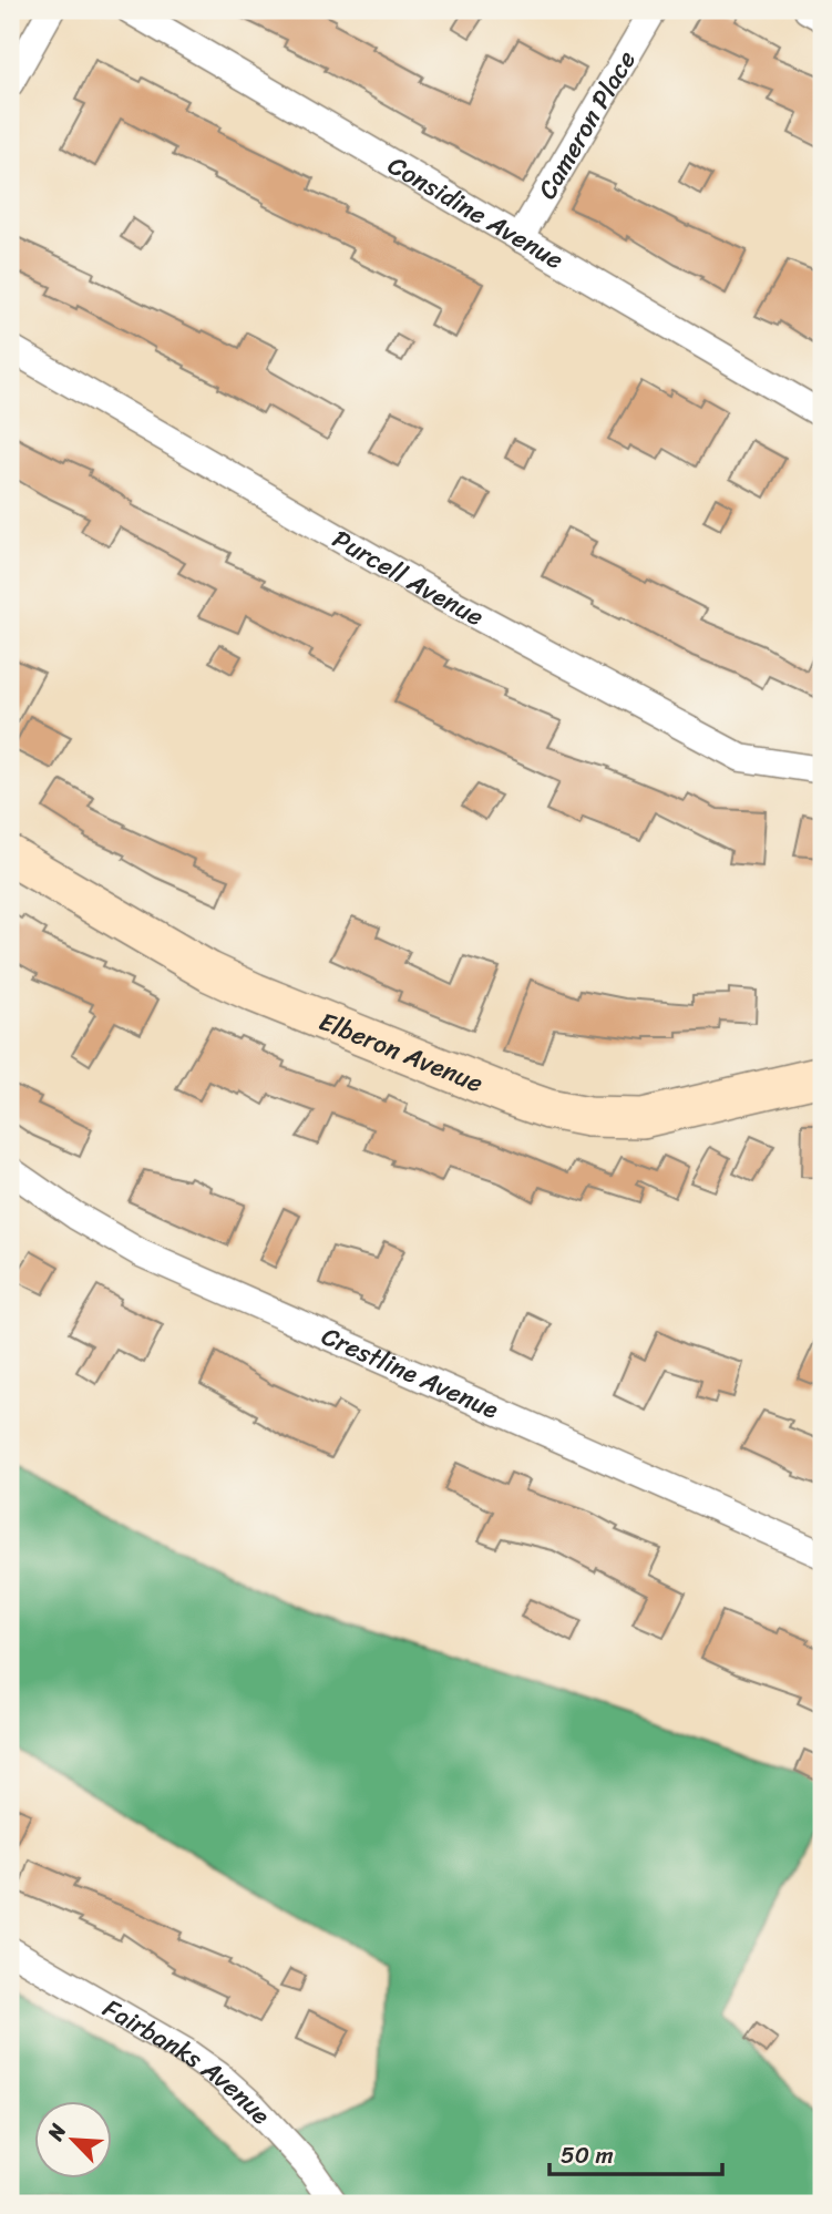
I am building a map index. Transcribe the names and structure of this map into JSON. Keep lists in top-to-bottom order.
{
  "streets": {
    "street": [
      "Cameron Place",
      "Considine Avenue",
      "Purcell Avenue",
      "Elberon Avenue",
      "Crestline Avenue",
      "Fairbanks Avenue"
    ]
  },
  "crossings": [
    ["Cameron Place", "Considine Avenue"]
  ],
  "scale_bar": "50 m",
  "north": "top left"
}
